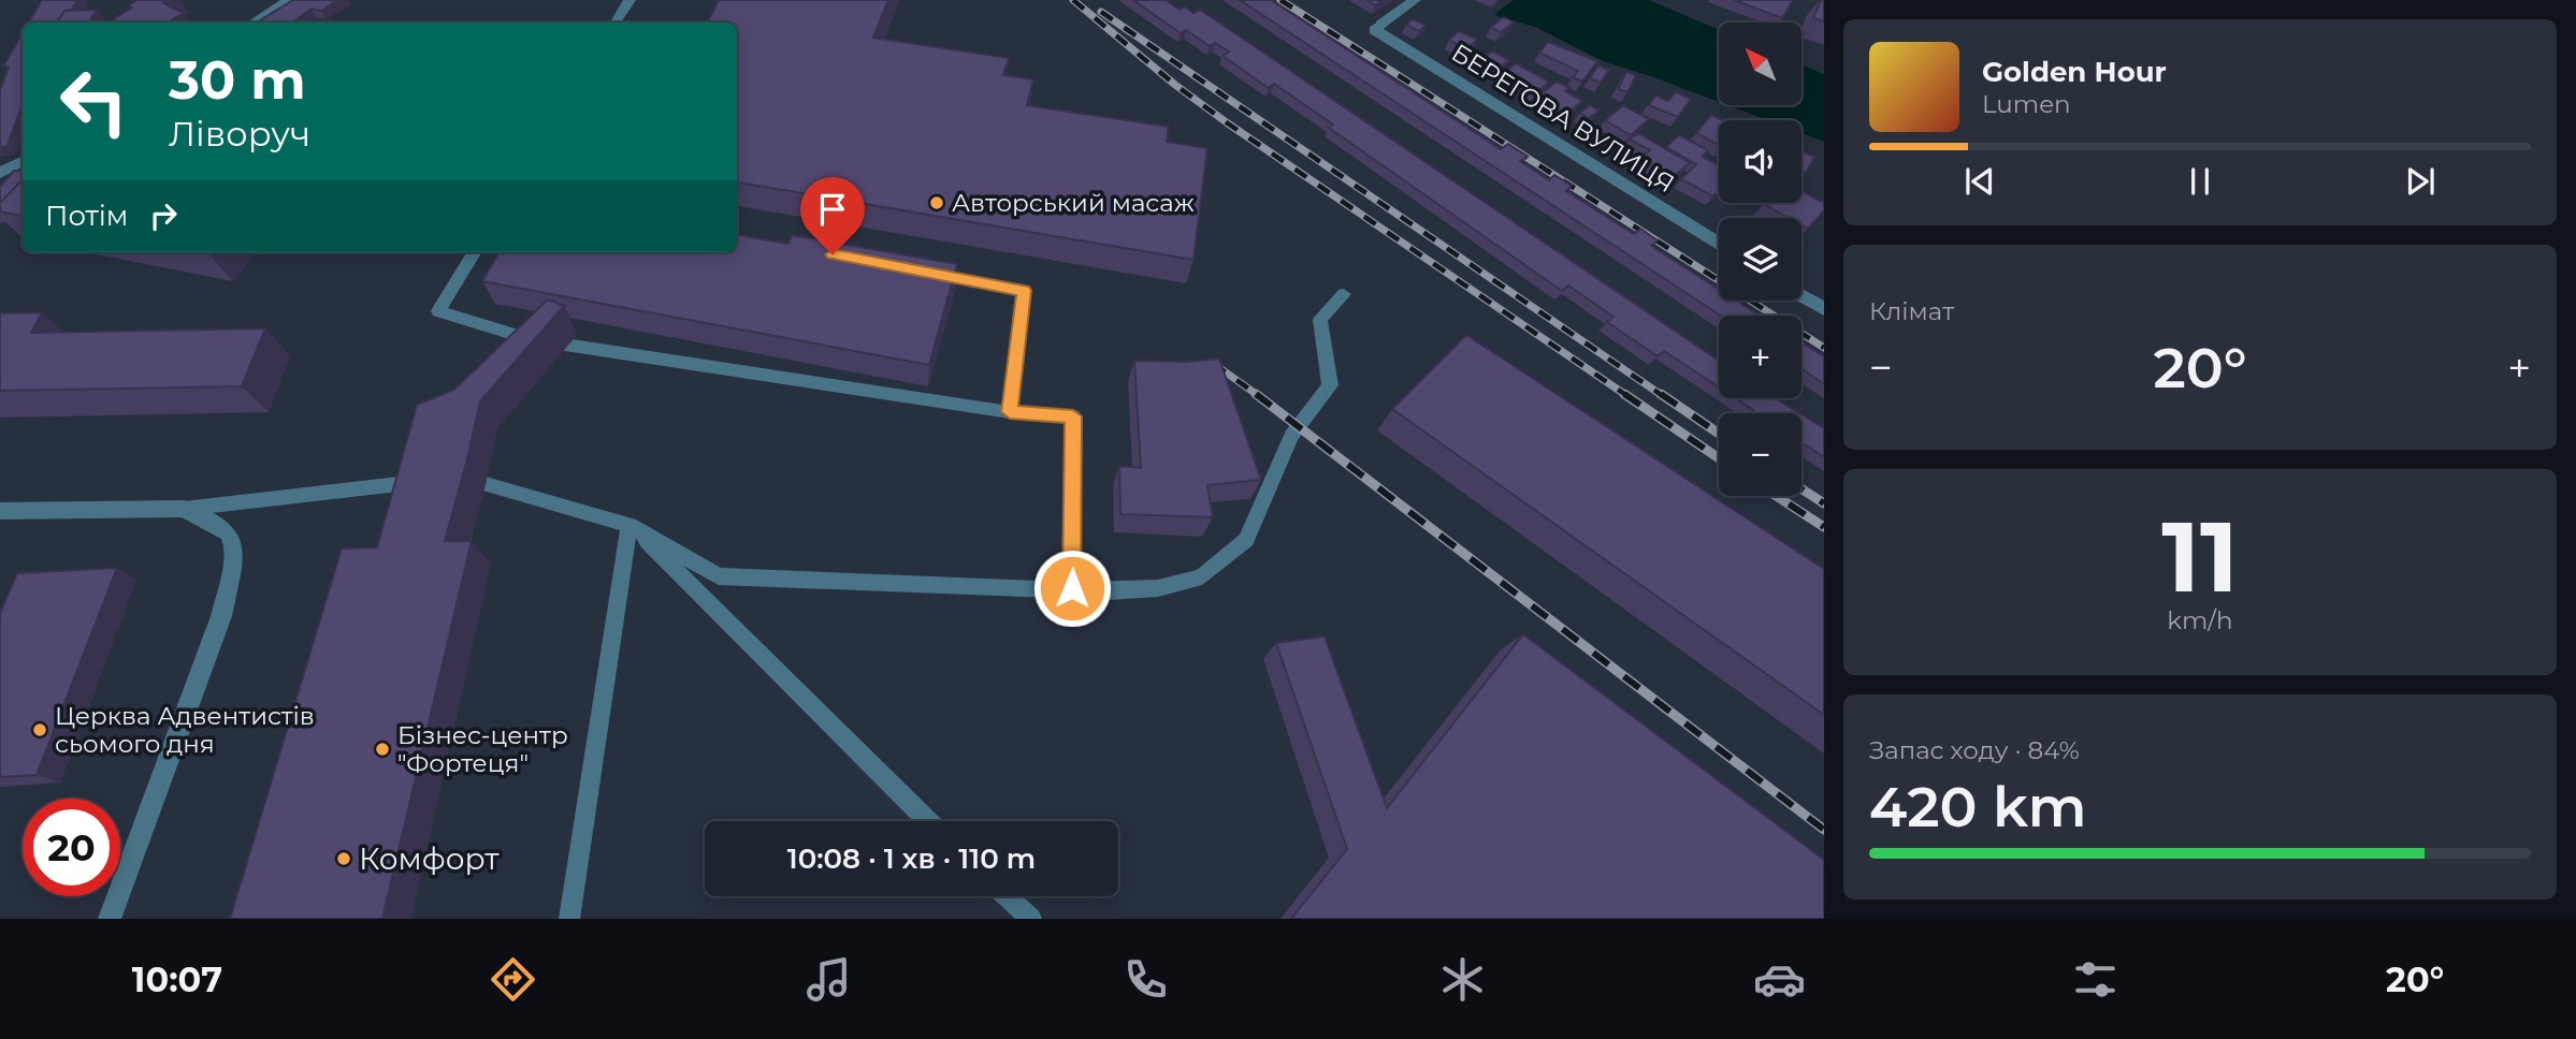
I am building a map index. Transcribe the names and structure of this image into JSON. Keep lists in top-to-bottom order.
{
  "streets": {
    "street": ["БЕРЕГОВА ВУЛИЦЯ"]
  },
  "places": [
    "Авторський масаж",
    "Церква Адвентистів сьомого дня",
    "Бізнес-центр \"Фортеця\"",
    "Комфорт"
  ],
  "north": "top left",
  "page": {
    "map_buttons": ["+", "−"],
    "turn": ["30 m", "Ліворуч"],
    "song": ["Golden Hour", "Lumen"],
    "then": "Потім",
    "tile": [
      "Клімат",
      ["11", "km/h"],
      ["Запас ходу · 84%", "420 km"]
    ],
    "heat": ["−", "20°", "+"],
    "limit": "20",
    "trip": "10:08 · 1 хв · 110 m",
    "tabs": ["10:07", "20°"]
  }
}
